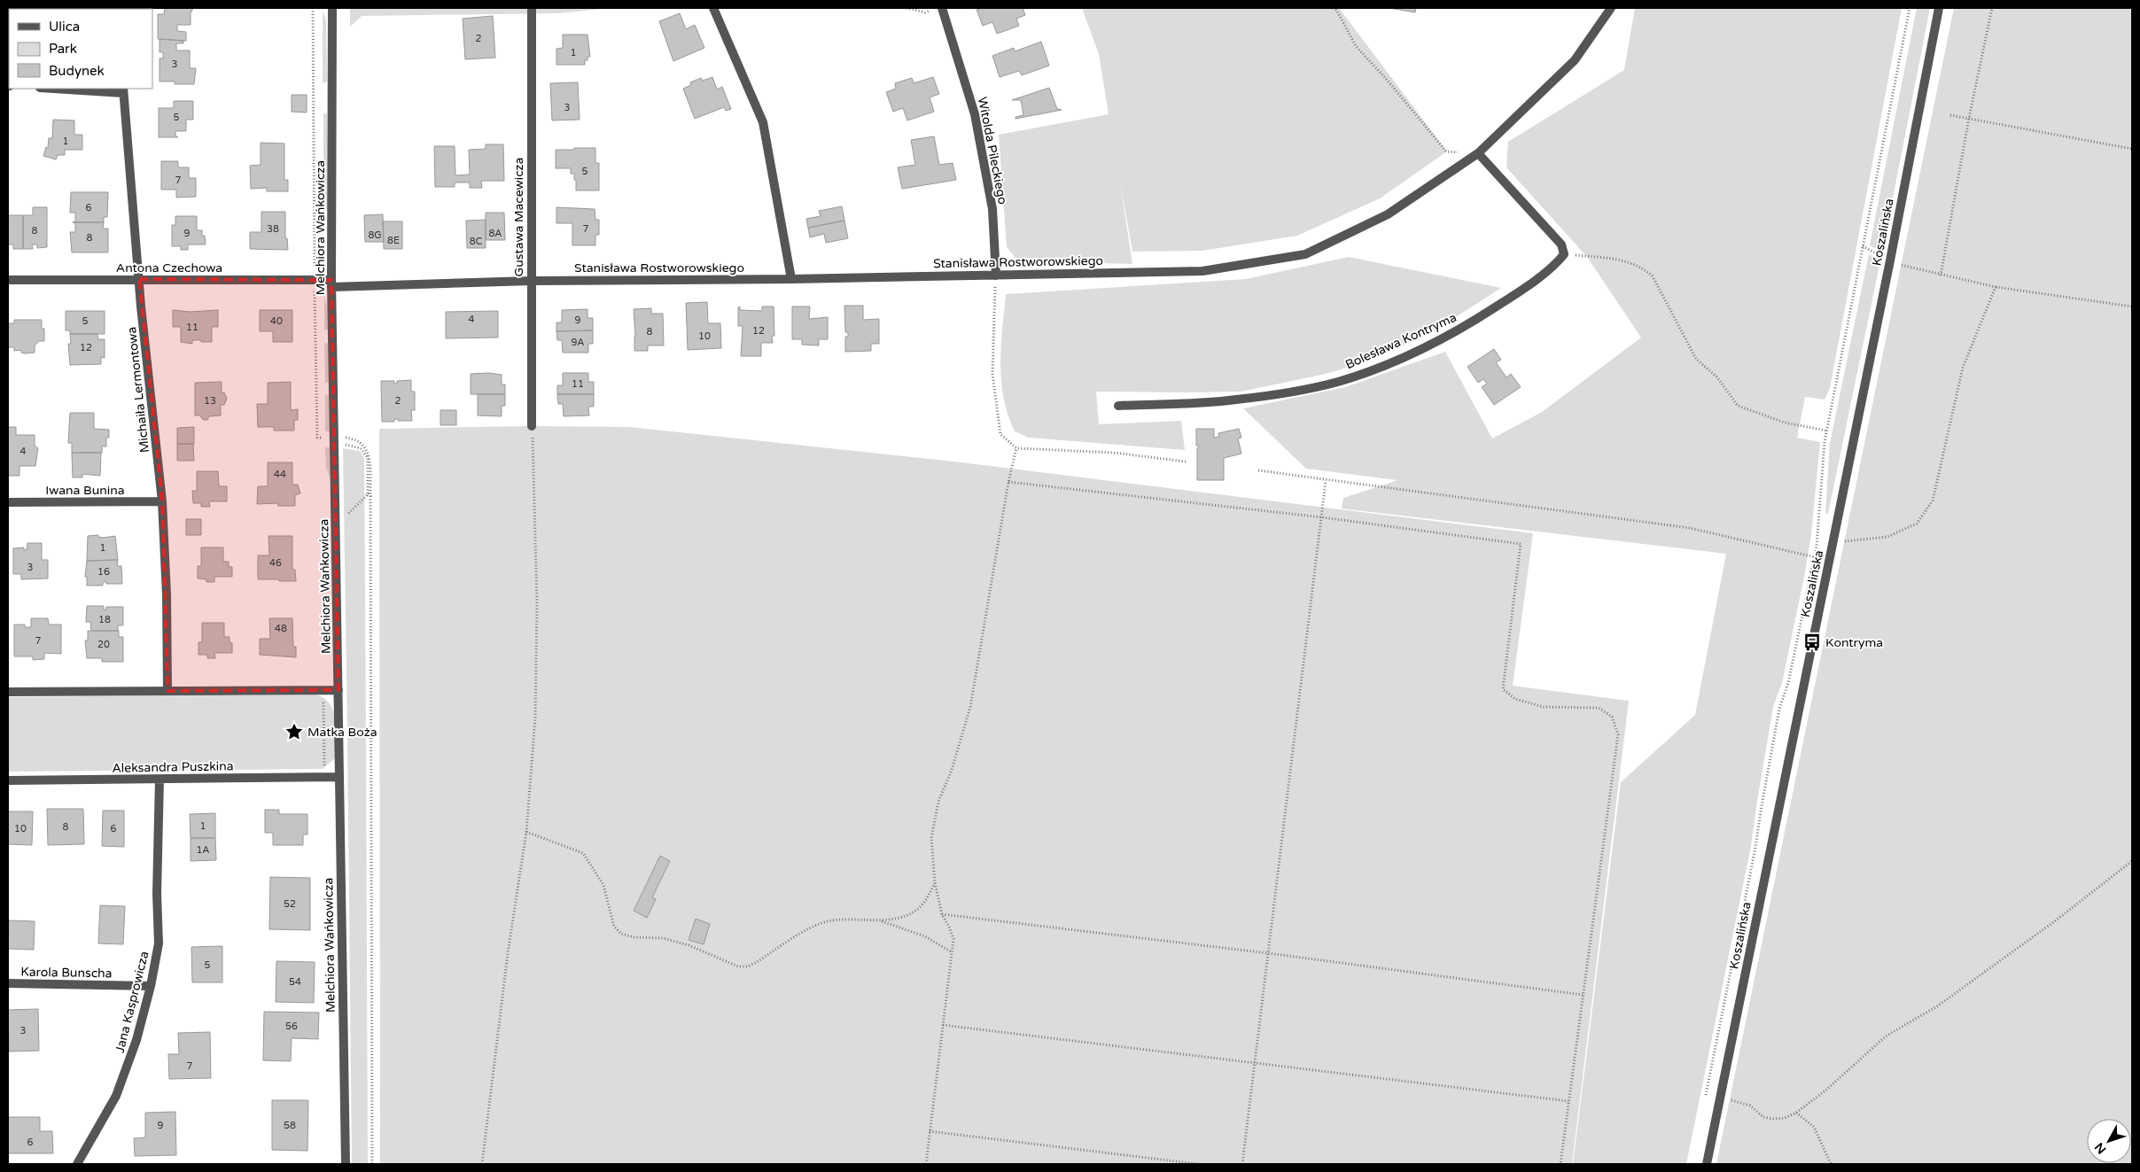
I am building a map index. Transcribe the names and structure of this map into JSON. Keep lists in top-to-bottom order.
{
  "streets": {
    "street": [
      "Witolda Pileckiego",
      "Gustawa Macewicza",
      "Melchiora Wańkowicza",
      "Koszalińska",
      "Stanisława Rostworowskiego",
      "Antona Czechowa",
      "Bolesława Kontryma",
      "Michaiła Lermontowa",
      "Iwana Bunina",
      "Aleksandra Puszkina",
      "Karola Bunscha",
      "Jana Kasprowicza"
    ]
  },
  "crossings": [
    ["Witolda Pileckiego", "Stanisława Rostworowskiego"],
    ["Gustawa Macewicza", "Stanisława Rostworowskiego"],
    ["Melchiora Wańkowicza", "Stanisława Rostworowskiego"],
    ["Melchiora Wańkowicza", "Antona Czechowa"],
    ["Melchiora Wańkowicza", "Aleksandra Puszkina"],
    ["Stanisława Rostworowskiego", "Antona Czechowa"],
    ["Antona Czechowa", "Michaiła Lermontowa"],
    ["Michaiła Lermontowa", "Iwana Bunina"],
    ["Aleksandra Puszkina", "Jana Kasprowicza"],
    ["Karola Bunscha", "Jana Kasprowicza"]
  ],
  "places": {
    "bus stop": ["Kontryma"],
    "place": ["Matka Boża"]
  },
  "house_numbers": [
    "2",
    "1",
    "3",
    "3",
    "5",
    "1",
    "5",
    "7",
    "6",
    "38",
    "7",
    "8",
    "9",
    "8A",
    "8G",
    "8",
    "8E",
    "8C",
    "4",
    "9",
    "5",
    "40",
    "11",
    "12",
    "8",
    "10",
    "9A",
    "12",
    "11",
    "13",
    "2",
    "4",
    "44",
    "1",
    "46",
    "3",
    "16",
    "18",
    "48",
    "7",
    "20",
    "1",
    "8",
    "10",
    "6",
    "1A",
    "52",
    "5",
    "54",
    "56",
    "3",
    "7",
    "9",
    "58",
    "6"
  ],
  "legend": ["Ulica", "Park", "Budynek"],
  "north": "bottom left"
}
